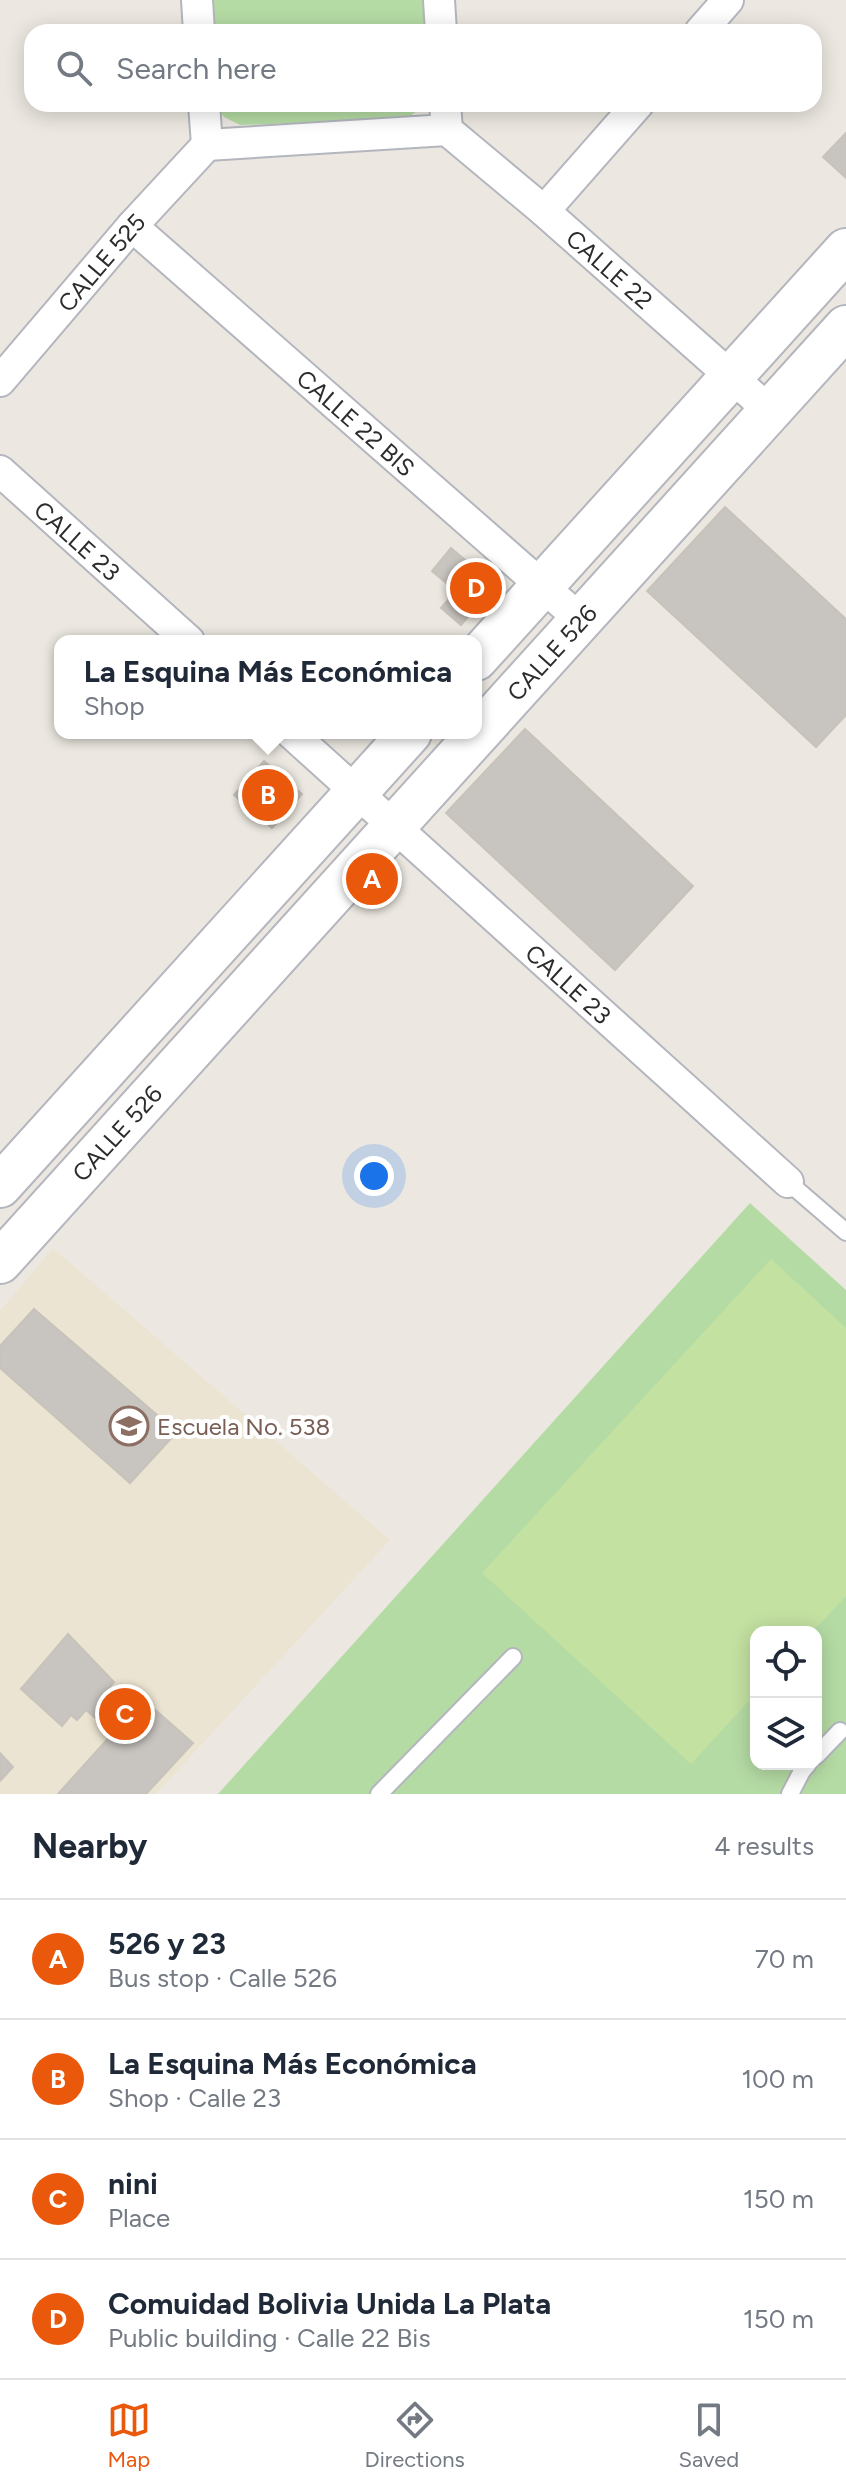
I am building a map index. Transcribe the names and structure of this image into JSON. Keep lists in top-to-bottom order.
{
  "streets": {
    "main road": ["CALLE 526"],
    "street": [
      "CALLE 525",
      "CALLE 22",
      "CALLE 22 BIS",
      "CALLE 23"
    ]
  },
  "crossings": [
    ["CALLE 525", "CALLE 22 BIS"],
    ["CALLE 22", "CALLE 526"],
    ["CALLE 22 BIS", "CALLE 526"],
    ["CALLE 23", "CALLE 526"]
  ],
  "places": {
    "school or university": ["Escuela No. 538"]
  },
  "page": {
    "search": "Search here",
    "pins": [
      "D",
      "B",
      "A",
      "C"
    ],
    "popup": ["La Esquina Más Económica", "Shop"],
    "heading": ["Nearby", "4 results"],
    "list": [
      {
        "mark": "A",
        "name": "526 y 23",
        "note": "Bus stop · Calle 526",
        "value": "70 m"
      },
      {
        "mark": "B",
        "name": "La Esquina Más Económica",
        "note": "Shop · Calle 23",
        "value": "100 m"
      },
      {
        "mark": "C",
        "name": "nini",
        "note": "Place",
        "value": "150 m"
      },
      {
        "mark": "D",
        "name": "Comuidad Bolivia Unida La Plata",
        "note": "Public building · Calle 22 Bis",
        "value": "150 m"
      }
    ],
    "nav": ["Map", "Directions", "Saved"]
  }
}
